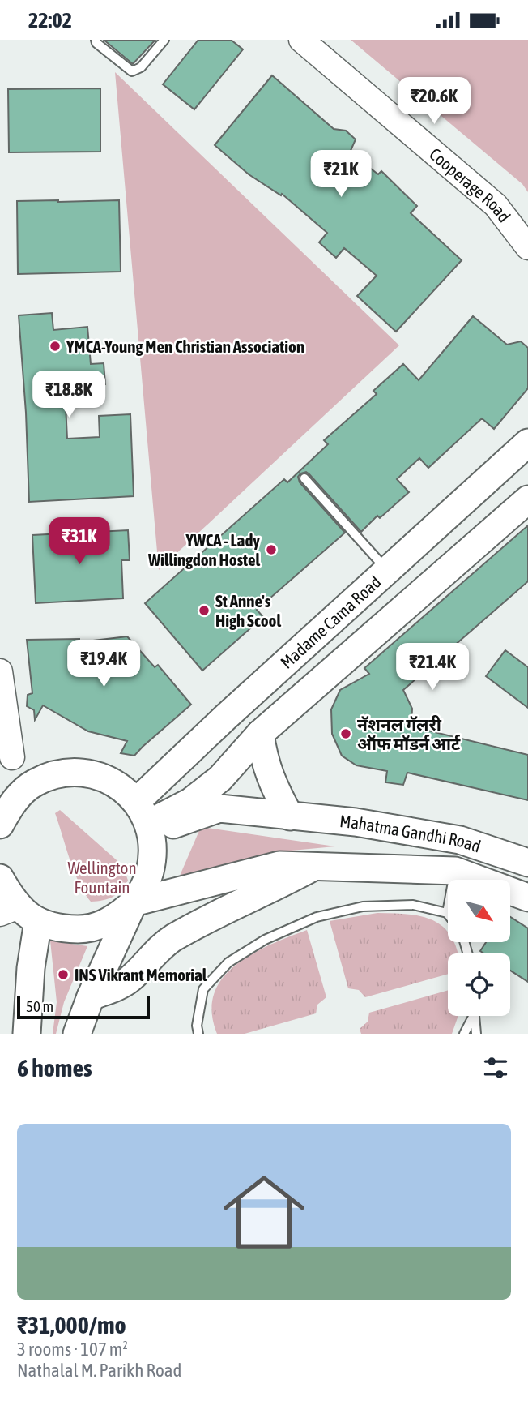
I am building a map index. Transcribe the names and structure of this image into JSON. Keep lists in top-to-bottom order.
{
  "streets": {
    "main road": ["Madame Cama Road", "Mahatma Gandhi Road"],
    "street": ["Cooperage Road"]
  },
  "crossings": [
    ["Madame Cama Road", "Mahatma Gandhi Road"]
  ],
  "parks": ["Wellington Fountain"],
  "places": [
    "YMCA-Young Men Christian Association",
    "YWCA - Lady Willingdon Hostel",
    "St Anne's High Scool",
    "नॅशनल गॅलरी ऑफ मॉडर्न आर्ट",
    "INS Vikrant Memorial"
  ],
  "scale_bar": "50 m",
  "north": "bottom right",
  "page": {
    "status": "22:02",
    "price": [
      "₹20.6K",
      "₹21K",
      "₹18.8K",
      "₹31K",
      "₹19.4K",
      "₹21.4K"
    ],
    "scale": "50 m",
    "heading": "6 homes",
    "list": [
      {
        "name": "₹31,000/mo",
        "note": "3 rooms · 107 m² · Nathalal M. Parikh Road"
      }
    ]
  }
}
